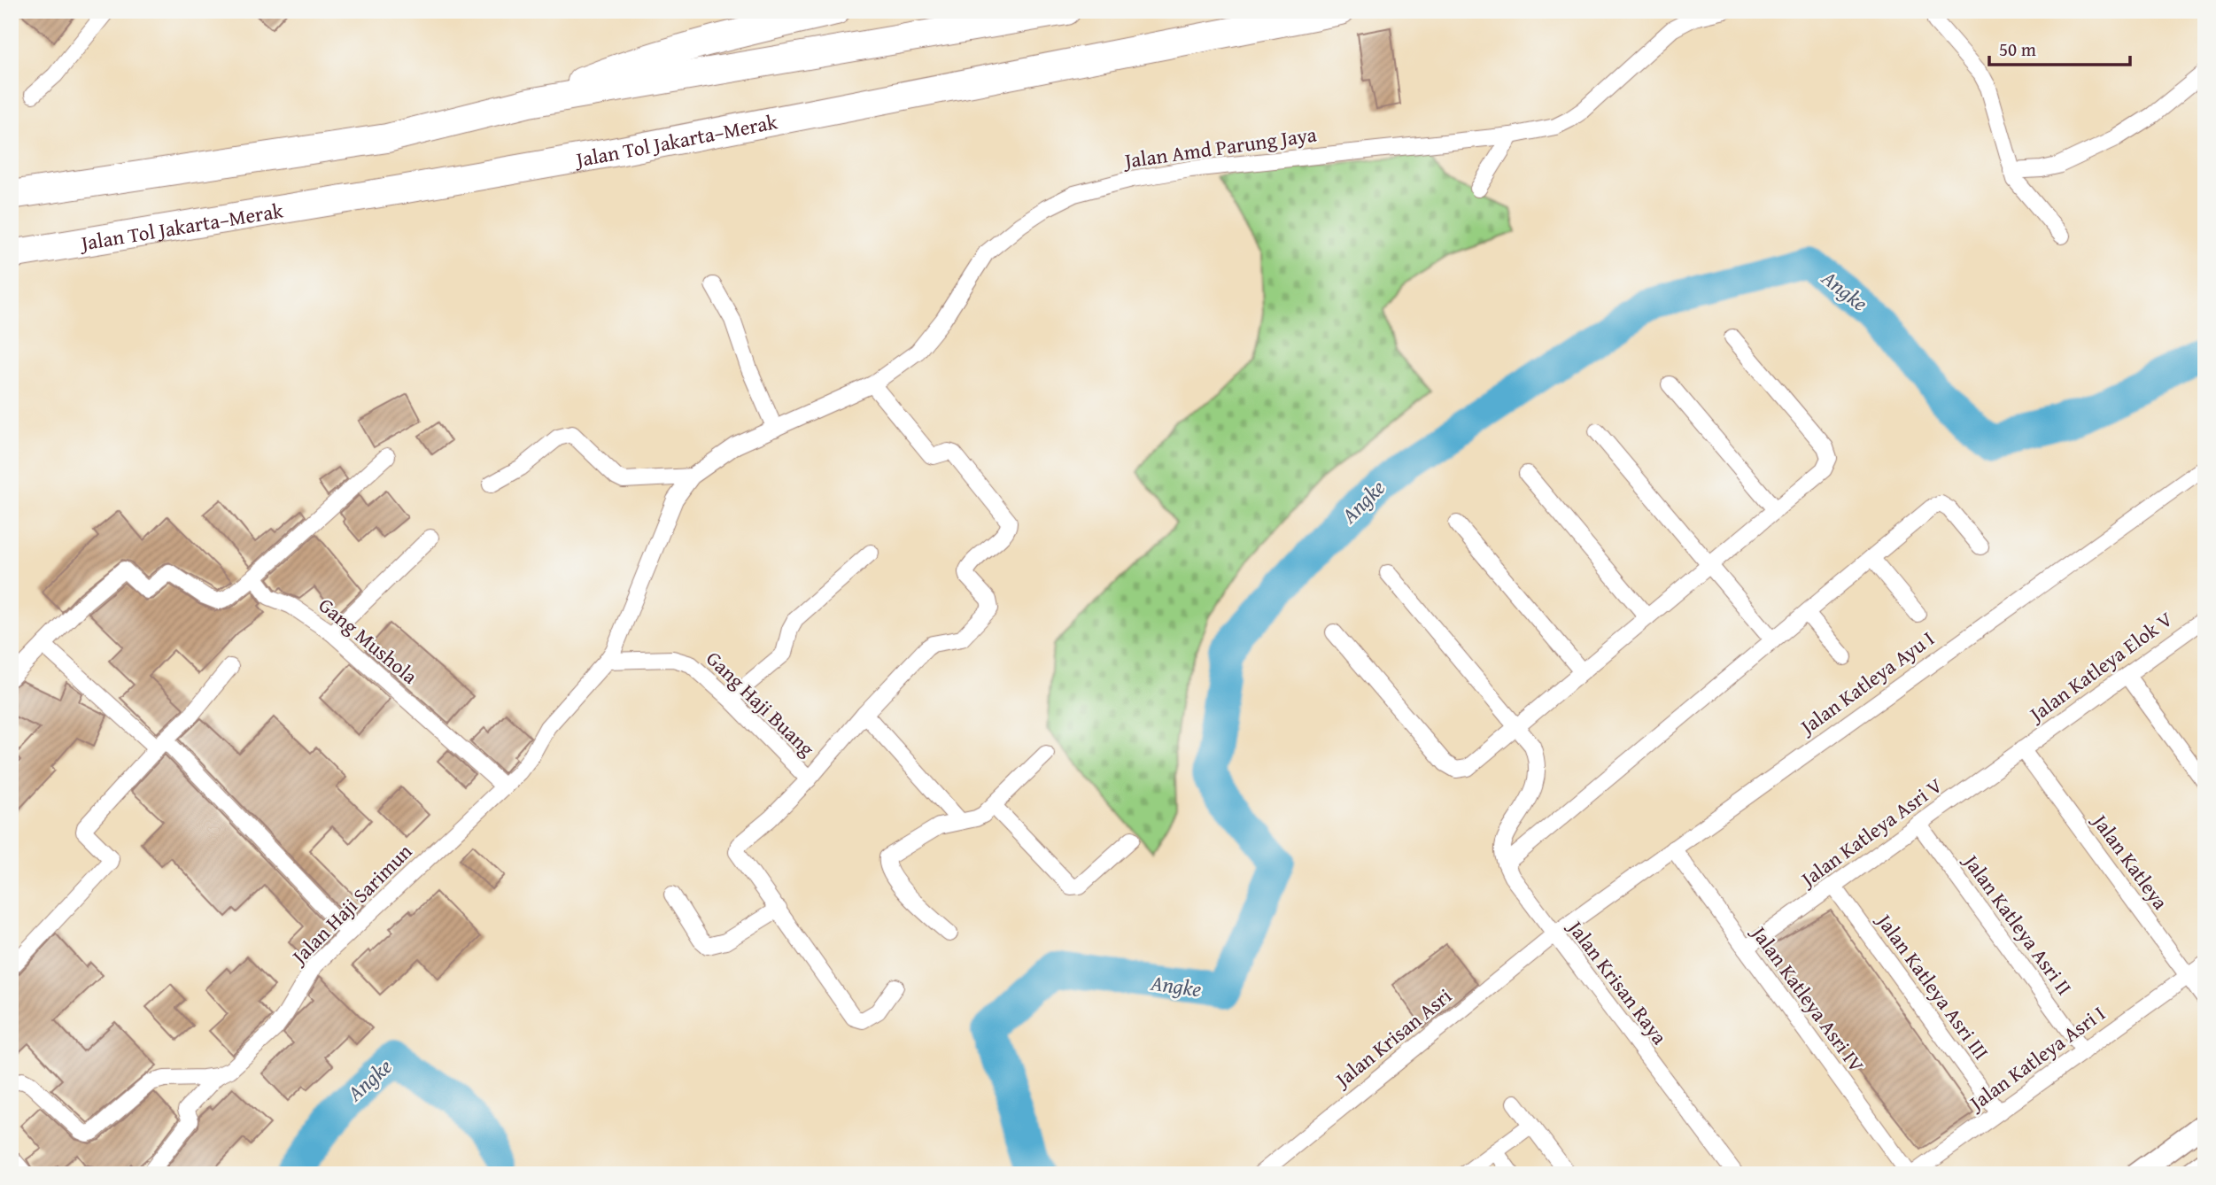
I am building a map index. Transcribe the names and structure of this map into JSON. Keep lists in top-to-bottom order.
{
  "streets": {
    "highway": ["Jalan Tol Jakarta–Merak"],
    "street": [
      "Jalan Amd Parung Jaya",
      "Gang Mushola",
      "Jalan Katleya Elok V",
      "Jalan Katleya Ayu I",
      "Gang Haji Buang",
      "Jalan Katleya Asri V",
      "Jalan Katleya",
      "Jalan Haji Sarimun",
      "Jalan Katleya Asri II",
      "Jalan Krisan Raya",
      "Jalan Katleya Asri III",
      "Jalan Katleya Asri IV",
      "Jalan Krisan Asri",
      "Jalan Katleya Asri I"
    ]
  },
  "crossings": [
    ["Jalan Amd Parung Jaya", "Gang Haji Buang"],
    ["Jalan Amd Parung Jaya", "Jalan Haji Sarimun"],
    ["Gang Mushola", "Jalan Haji Sarimun"],
    ["Jalan Katleya Elok V", "Jalan Katleya Asri V"],
    ["Jalan Katleya Elok V", "Jalan Katleya"],
    ["Jalan Katleya Ayu I", "Jalan Krisan Raya"],
    ["Jalan Katleya Ayu I", "Jalan Katleya Asri IV"],
    ["Jalan Katleya Ayu I", "Jalan Krisan Asri"],
    ["Gang Haji Buang", "Jalan Haji Sarimun"],
    ["Jalan Katleya Asri V", "Jalan Katleya"],
    ["Jalan Katleya Asri V", "Jalan Katleya Asri II"],
    ["Jalan Katleya Asri V", "Jalan Katleya Asri III"],
    ["Jalan Katleya Asri V", "Jalan Katleya Asri IV"],
    ["Jalan Katleya", "Jalan Katleya Asri I"],
    ["Jalan Katleya Asri II", "Jalan Katleya Asri I"],
    ["Jalan Krisan Raya", "Jalan Krisan Asri"],
    ["Jalan Katleya Asri III", "Jalan Katleya Asri I"],
    ["Jalan Katleya Asri IV", "Jalan Katleya Asri I"]
  ],
  "water": ["Angke"],
  "scale_bar": "50 m"
}
